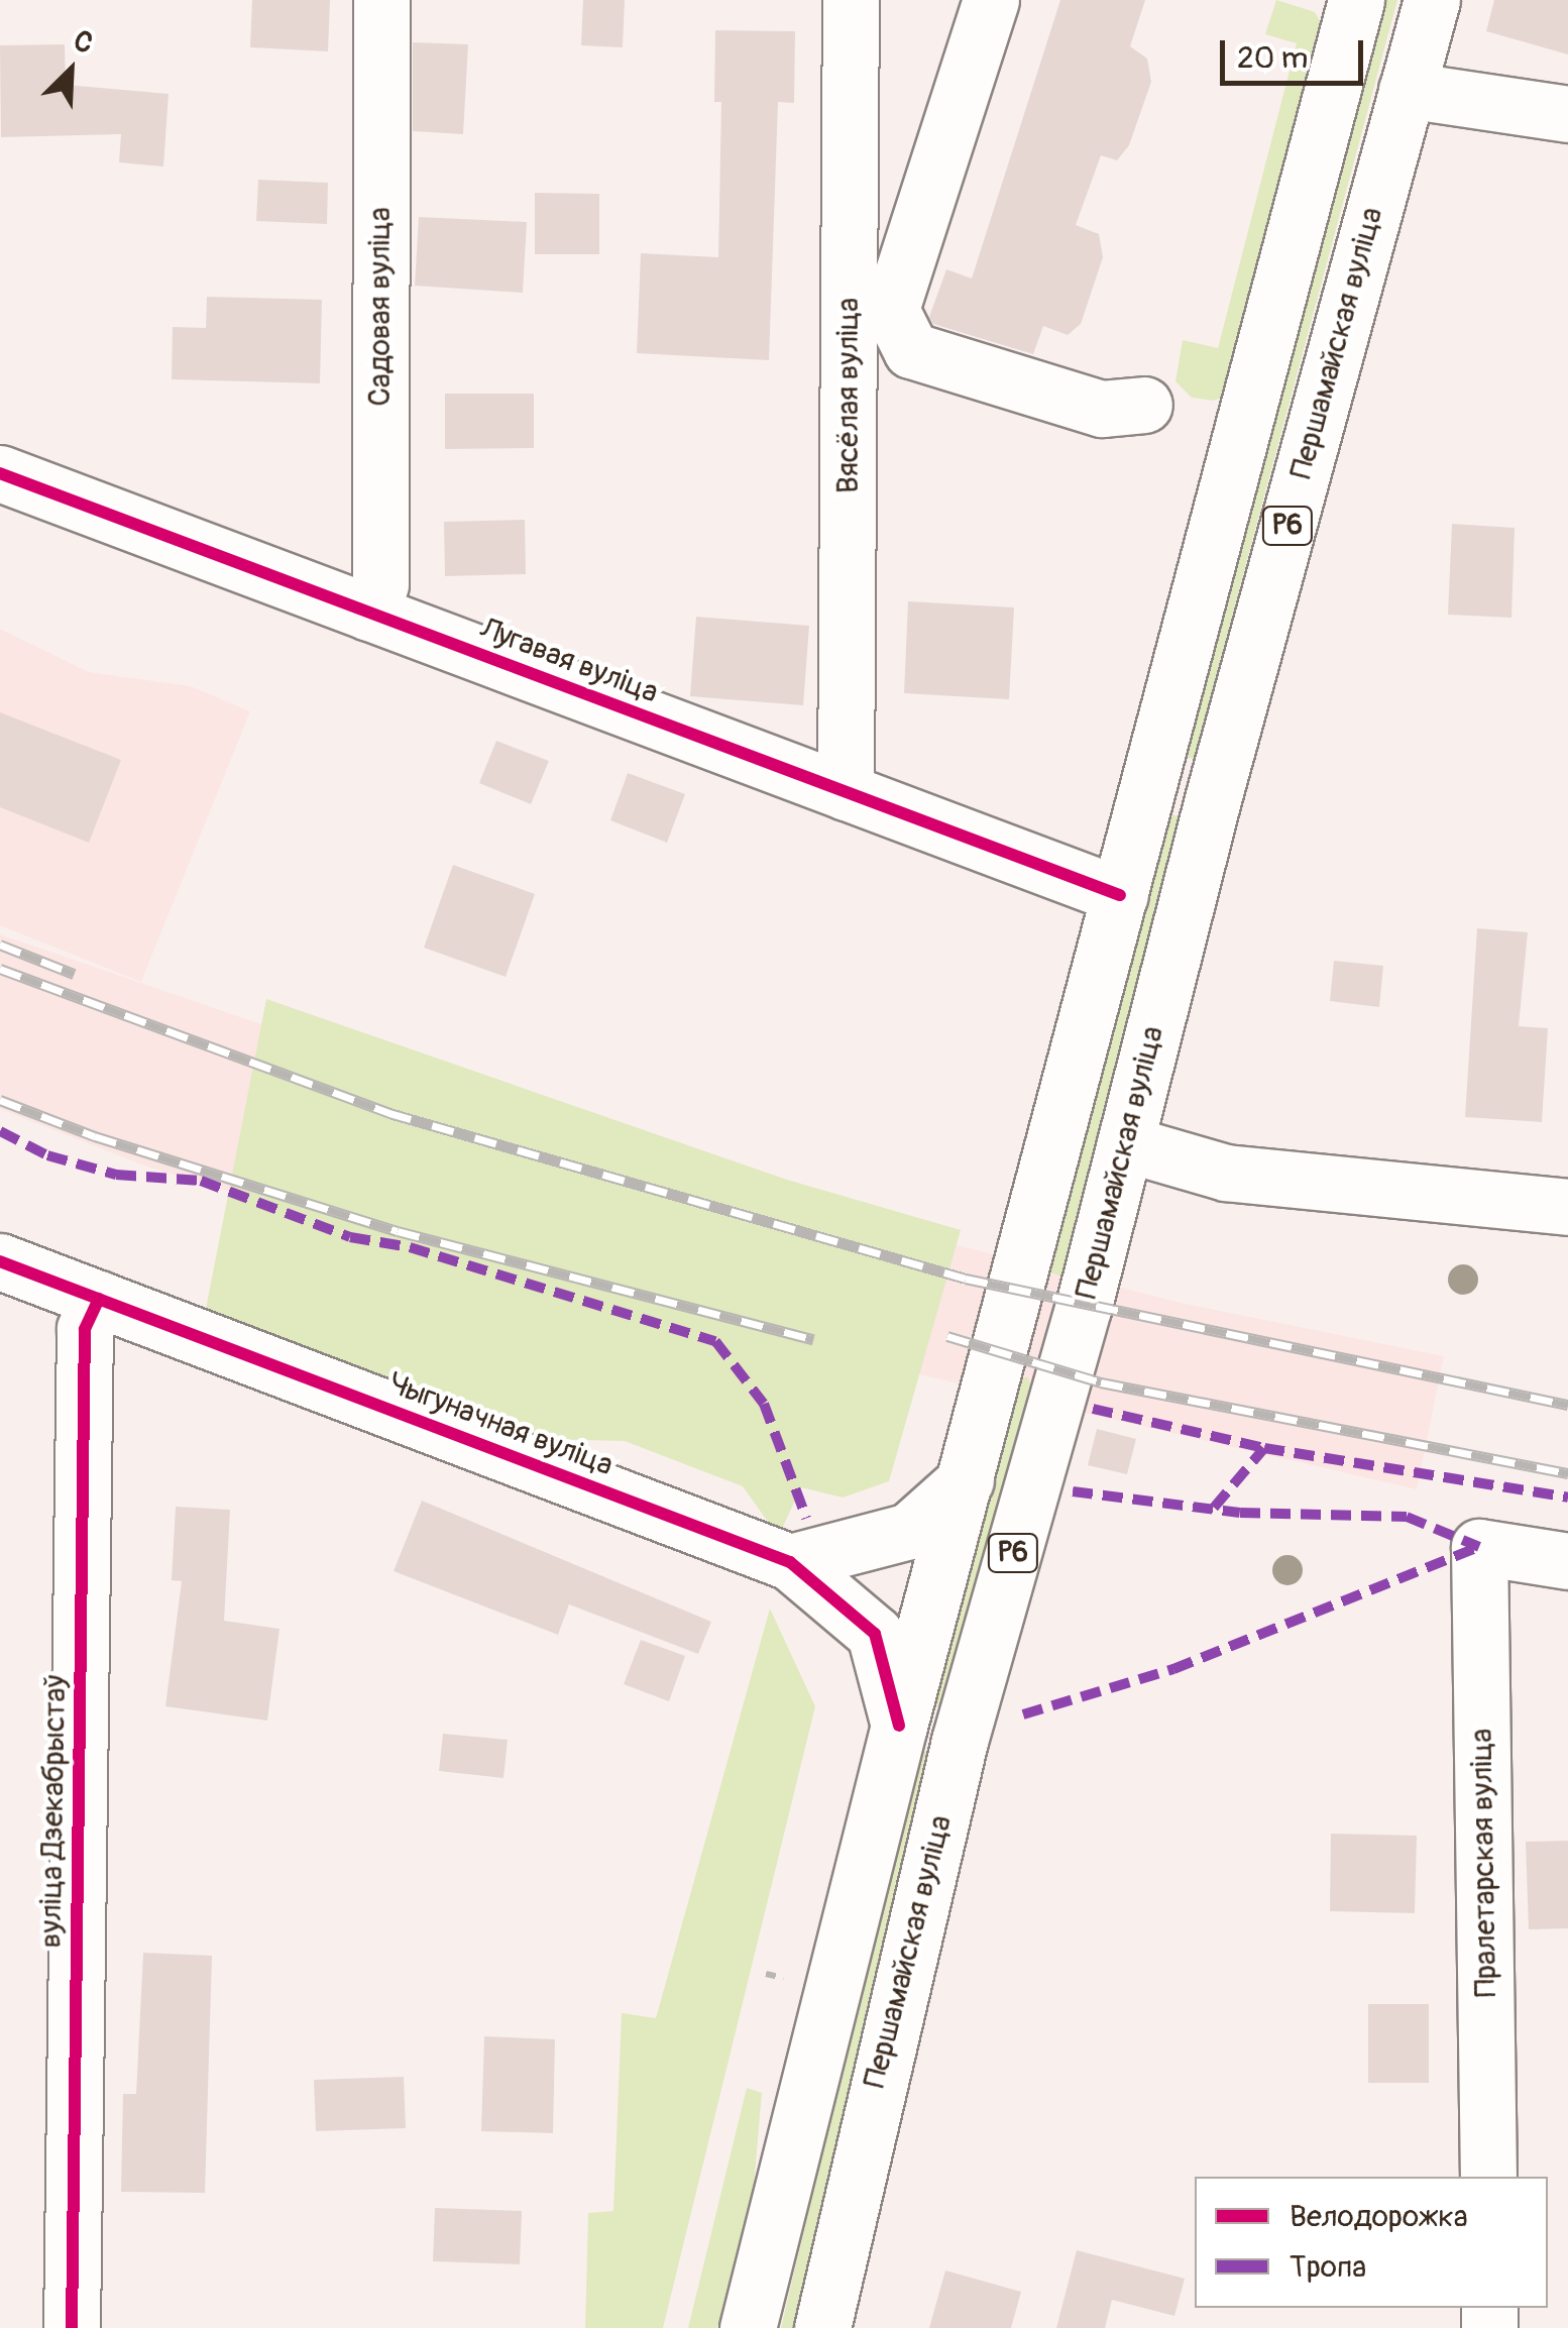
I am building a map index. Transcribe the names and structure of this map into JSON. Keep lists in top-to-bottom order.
{
  "streets": {
    "street": [
      "Садовая вуліца",
      "Першамайская вуліца",
      "Вясёлая вуліца",
      "Р6",
      "Лугавая вуліца",
      "Чыгуначная вуліца",
      "вуліца Дзекабрыстаў",
      "Пралетарская вуліца"
    ]
  },
  "crossings": [
    ["Садовая вуліца", "Лугавая вуліца"],
    ["Вясёлая вуліца", "Лугавая вуліца"],
    ["Р6", "Лугавая вуліца"],
    ["Р6", "Чыгуначная вуліца"],
    ["Чыгуначная вуліца", "вуліца Дзекабрыстаў"]
  ],
  "legend": ["Велодорожка", "Тропа"],
  "scale_bar": "20 m",
  "north": "top right"
}
